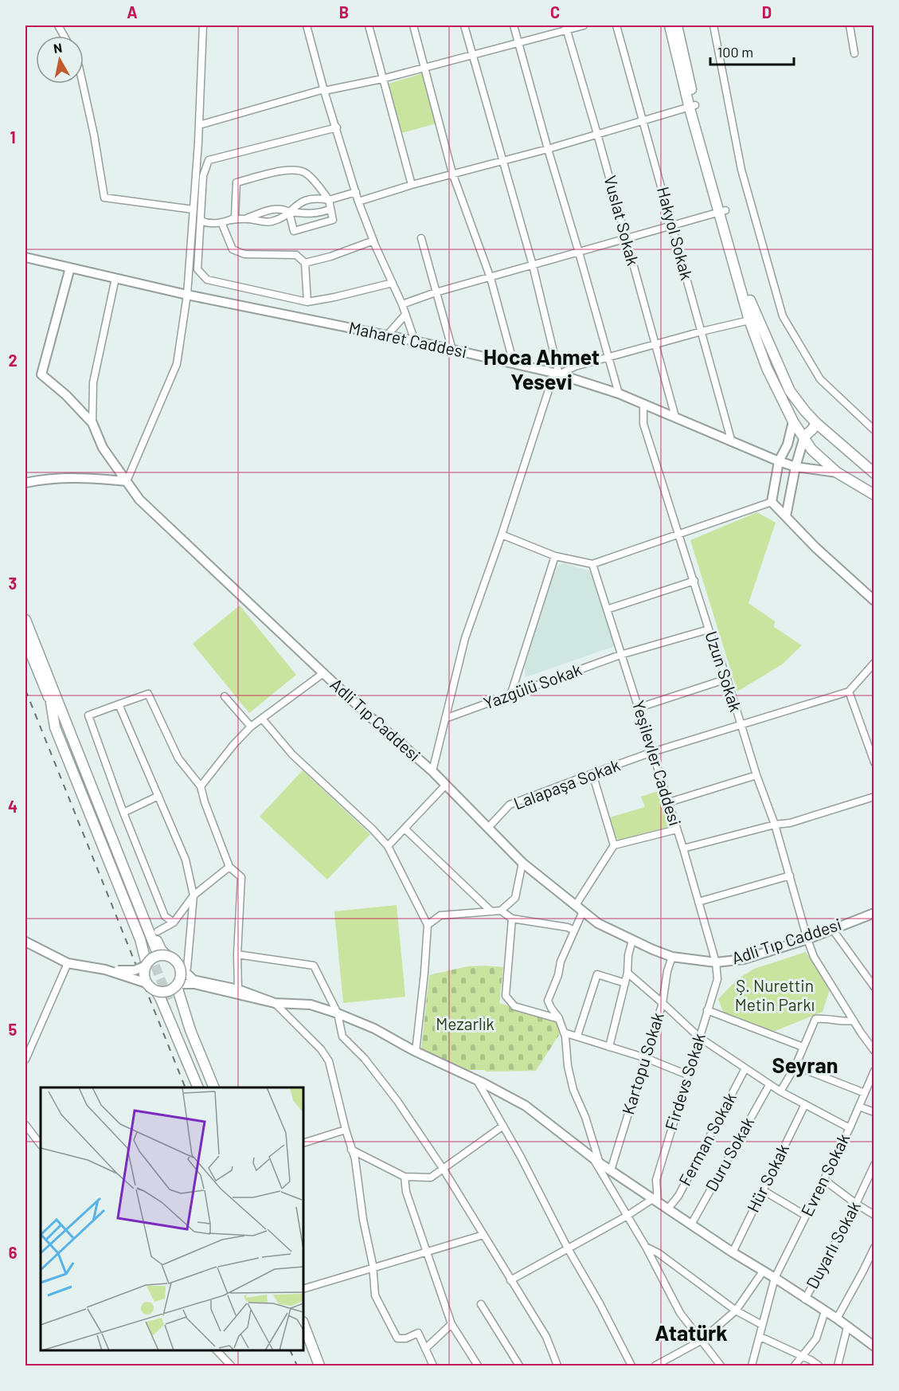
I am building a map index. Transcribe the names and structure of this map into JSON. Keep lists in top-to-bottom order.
{
  "streets": {
    "street": [
      "Vuslat Sokak",
      "Hakyol Sokak",
      "Maharet Caddesi",
      "Uzun Sokak",
      "Yazgülü Sokak",
      "Adli Tıp Caddesi",
      "Yeşilevler Caddesi",
      "Lalapaşa Sokak",
      "Kartopu Sokak",
      "Firdevs Sokak",
      "Ferman Sokak",
      "Duru Sokak",
      "Evren Sokak",
      "Hür Sokak",
      "Duyarlı Sokak"
    ]
  },
  "crossings": [
    ["Vuslat Sokak", "Maharet Caddesi"],
    ["Hakyol Sokak", "Maharet Caddesi"],
    ["Maharet Caddesi", "Uzun Sokak"],
    ["Maharet Caddesi", "Adli Tıp Caddesi"],
    ["Uzun Sokak", "Yazgülü Sokak"],
    ["Uzun Sokak", "Adli Tıp Caddesi"],
    ["Uzun Sokak", "Lalapaşa Sokak"],
    ["Yazgülü Sokak", "Yeşilevler Caddesi"],
    ["Adli Tıp Caddesi", "Yeşilevler Caddesi"],
    ["Adli Tıp Caddesi", "Lalapaşa Sokak"],
    ["Adli Tıp Caddesi", "Kartopu Sokak"],
    ["Adli Tıp Caddesi", "Firdevs Sokak"],
    ["Yeşilevler Caddesi", "Lalapaşa Sokak"],
    ["Yeşilevler Caddesi", "Firdevs Sokak"]
  ],
  "districts": ["Hoca Ahmet Yesevi", "Seyran", "Atatürk"],
  "parks": ["Ş. Nurettin Metin Parkı", "Mezarlık"],
  "scale_bar": "100 m",
  "north": "top",
  "grid": {
    "columns": [
      "A",
      "B",
      "C",
      "D"
    ],
    "rows": [
      "1",
      "2",
      "3",
      "4",
      "5",
      "6"
    ]
  }
}
